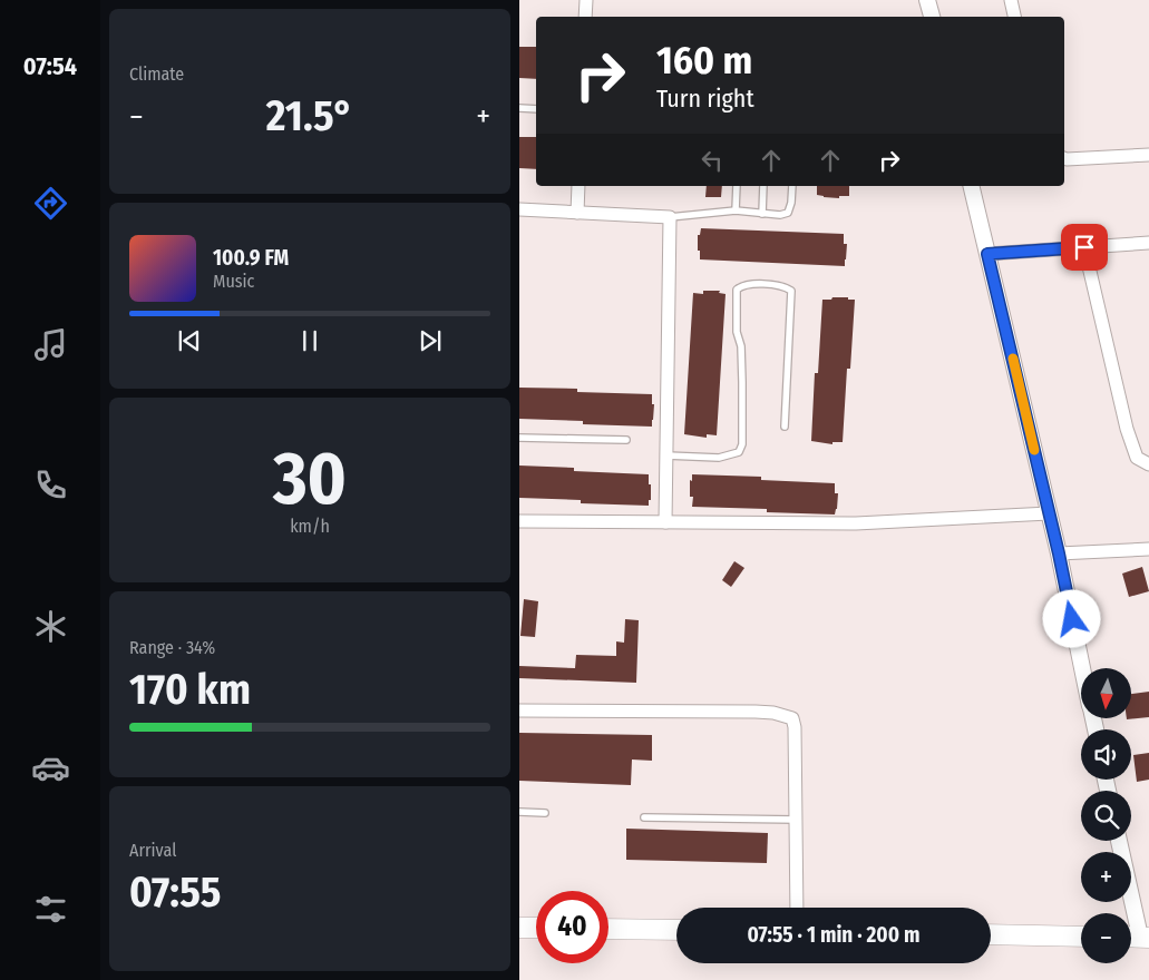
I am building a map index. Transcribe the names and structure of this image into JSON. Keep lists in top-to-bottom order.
{
  "north": "bottom",
  "page": {
    "tabs": "07:54",
    "tile": [
      "Climate",
      ["30", "km/h"],
      ["Range · 34%", "170 km"],
      ["Arrival", "07:55"]
    ],
    "turn": ["160 m", "Turn right"],
    "heat": ["−", "21.5°", "+"],
    "song": ["100.9 FM", "Music"],
    "map_buttons": ["+", "−"],
    "limit": "40",
    "trip": "07:55 · 1 min · 200 m"
  }
}
